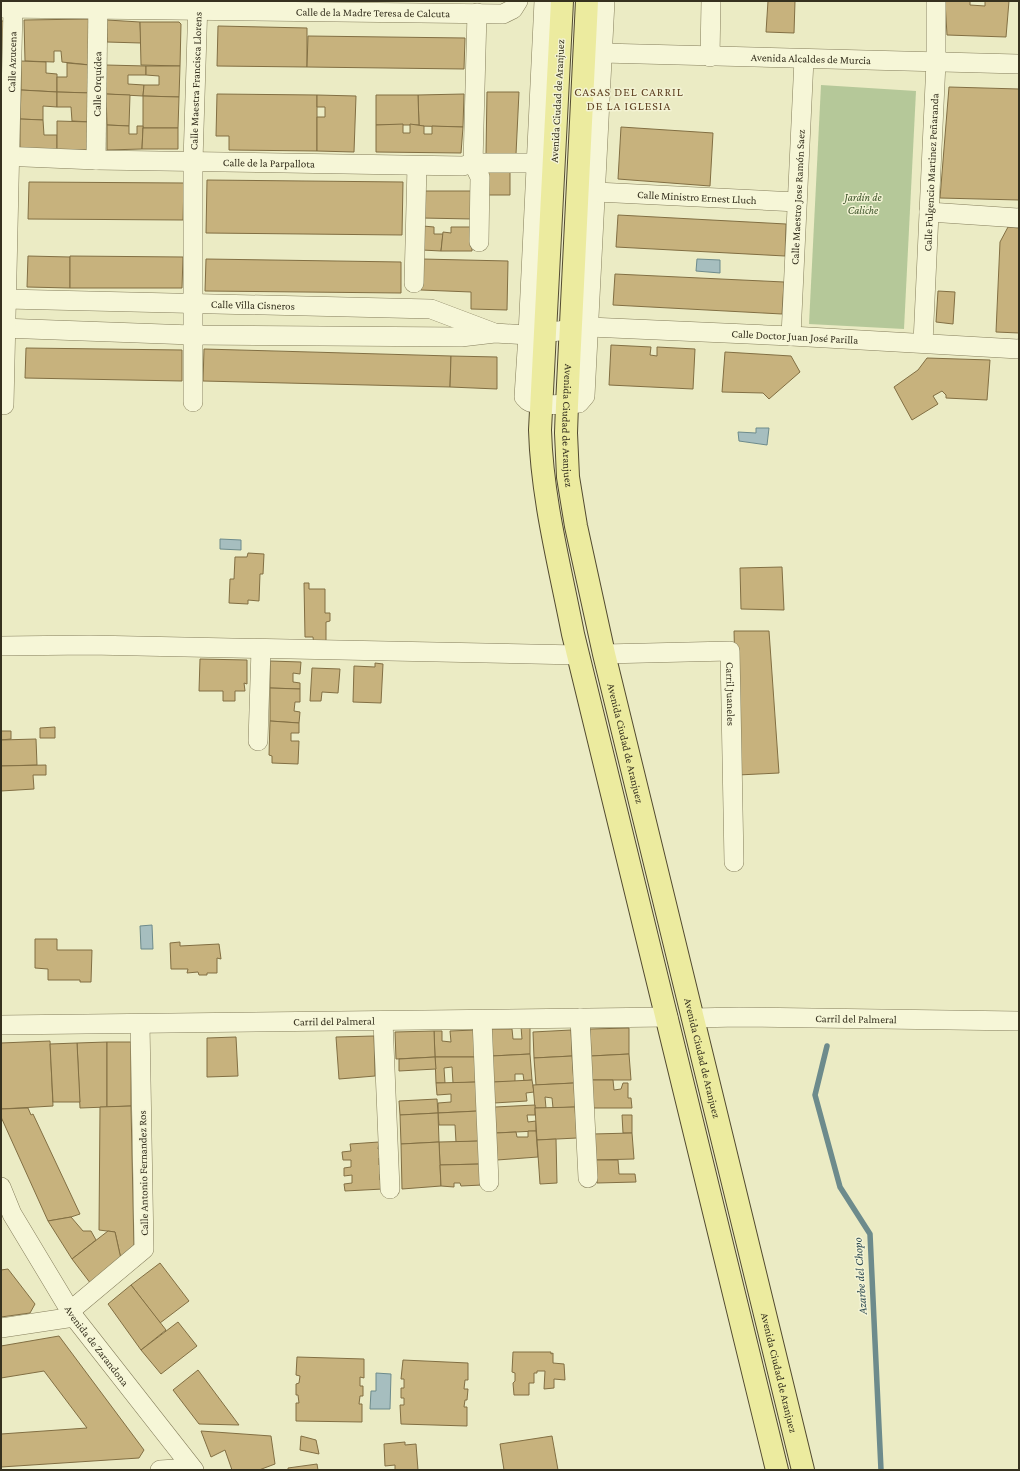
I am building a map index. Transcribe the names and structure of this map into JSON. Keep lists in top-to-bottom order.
{
  "streets": {
    "main road": ["Avenida Ciudad de Aranjuez"],
    "street": [
      "Calle de la Madre Teresa de Calcuta",
      "Avenida Alcaldes de Murcia",
      "Calle Azucena",
      "Calle Maestra Francisca Llorens",
      "Calle Orquídea",
      "Calle de la Parpallota",
      "Calle Fulgencio Martinez Peñaranda",
      "Calle Maestro Jose Ramón Saez",
      "Calle Ministro Ernest Lluch",
      "Calle Villa Cisneros",
      "Calle Doctor Juan José Parilla",
      "Carril Juaneles",
      "Carril del Palmeral",
      "Calle Antonio Fernandez Ros",
      "Avenida de Zarandona"
    ]
  },
  "crossings": [
    ["Calle de la Madre Teresa de Calcuta", "Calle Azucena"],
    ["Calle de la Madre Teresa de Calcuta", "Calle Maestra Francisca Llorens"],
    ["Calle de la Madre Teresa de Calcuta", "Calle Orquídea"],
    ["Avenida Alcaldes de Murcia", "Calle Fulgencio Martinez Peñaranda"],
    ["Avenida Alcaldes de Murcia", "Calle Maestro Jose Ramón Saez"],
    ["Calle Azucena", "Calle de la Parpallota"],
    ["Calle Azucena", "Calle Villa Cisneros"],
    ["Calle Maestra Francisca Llorens", "Calle de la Parpallota"],
    ["Calle Maestra Francisca Llorens", "Calle Villa Cisneros"],
    ["Calle Orquídea", "Calle de la Parpallota"],
    ["Avenida Ciudad de Aranjuez", "Calle Villa Cisneros"],
    ["Avenida Ciudad de Aranjuez", "Calle Doctor Juan José Parilla"],
    ["Avenida Ciudad de Aranjuez", "Carril Juaneles"],
    ["Avenida Ciudad de Aranjuez", "Carril del Palmeral"],
    ["Calle Fulgencio Martinez Peñaranda", "Calle Doctor Juan José Parilla"],
    ["Calle Maestro Jose Ramón Saez", "Calle Ministro Ernest Lluch"],
    ["Calle Maestro Jose Ramón Saez", "Calle Doctor Juan José Parilla"],
    ["Calle Villa Cisneros", "Calle Doctor Juan José Parilla"],
    ["Carril del Palmeral", "Calle Antonio Fernandez Ros"],
    ["Calle Antonio Fernandez Ros", "Avenida de Zarandona"]
  ],
  "districts": ["CASAS DEL CARRIL DE LA IGLESIA"],
  "water": ["Azarbe del Chopo"],
  "parks": ["Jardín de Caliche"]
}
